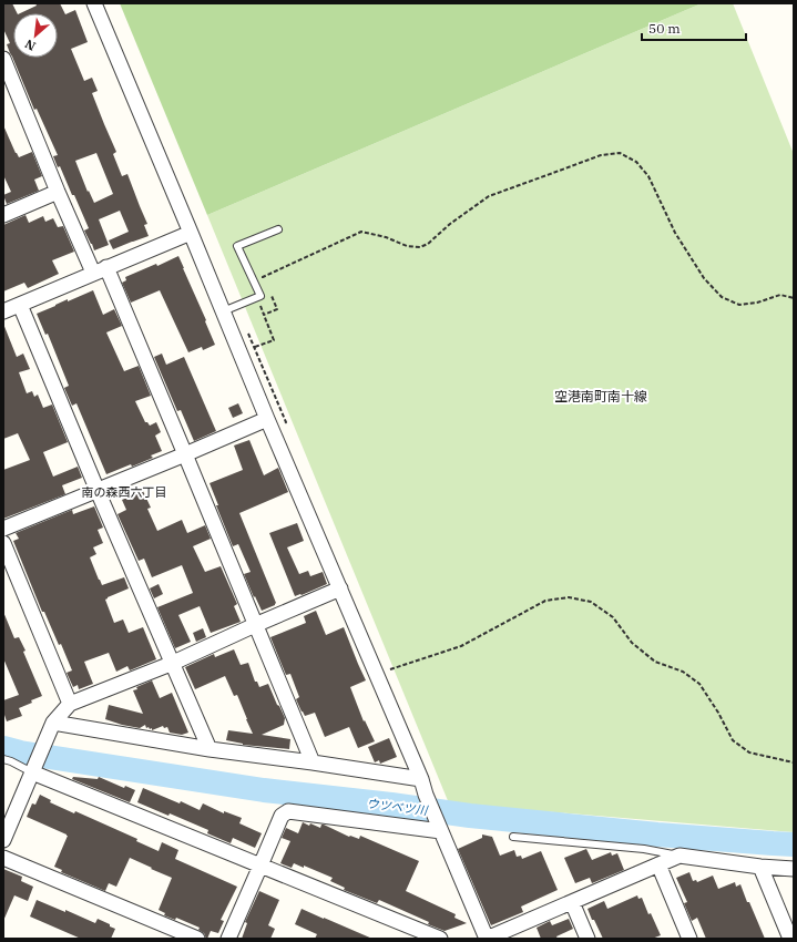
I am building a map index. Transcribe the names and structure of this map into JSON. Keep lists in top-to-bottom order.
{
  "districts": ["空港南町南十線", "南の森西六丁目"],
  "water": ["ウツベツ川"],
  "scale_bar": "50 m",
  "north": "bottom left"
}
